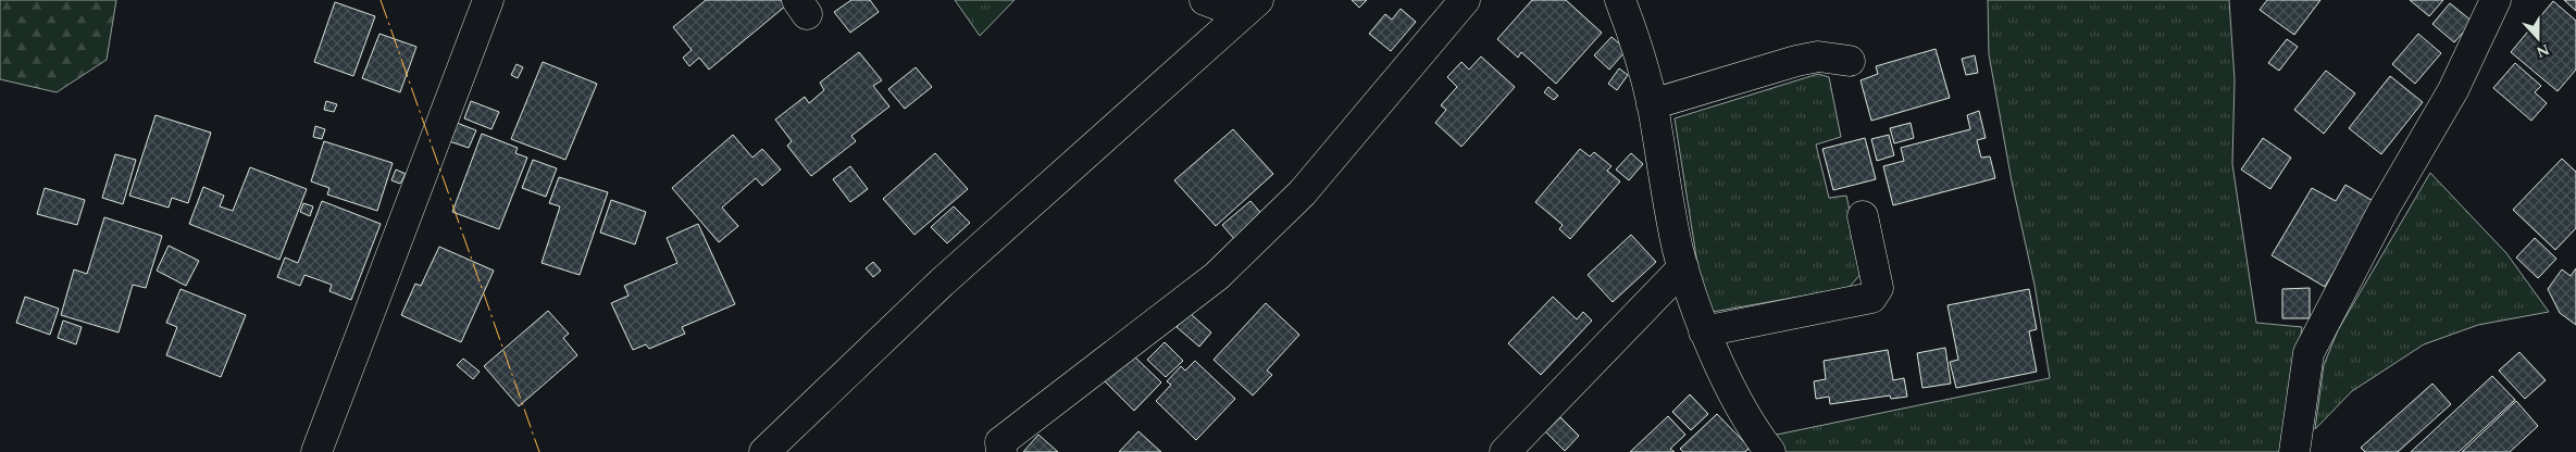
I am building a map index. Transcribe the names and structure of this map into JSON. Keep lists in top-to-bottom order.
{
  "north": "bottom"
}
